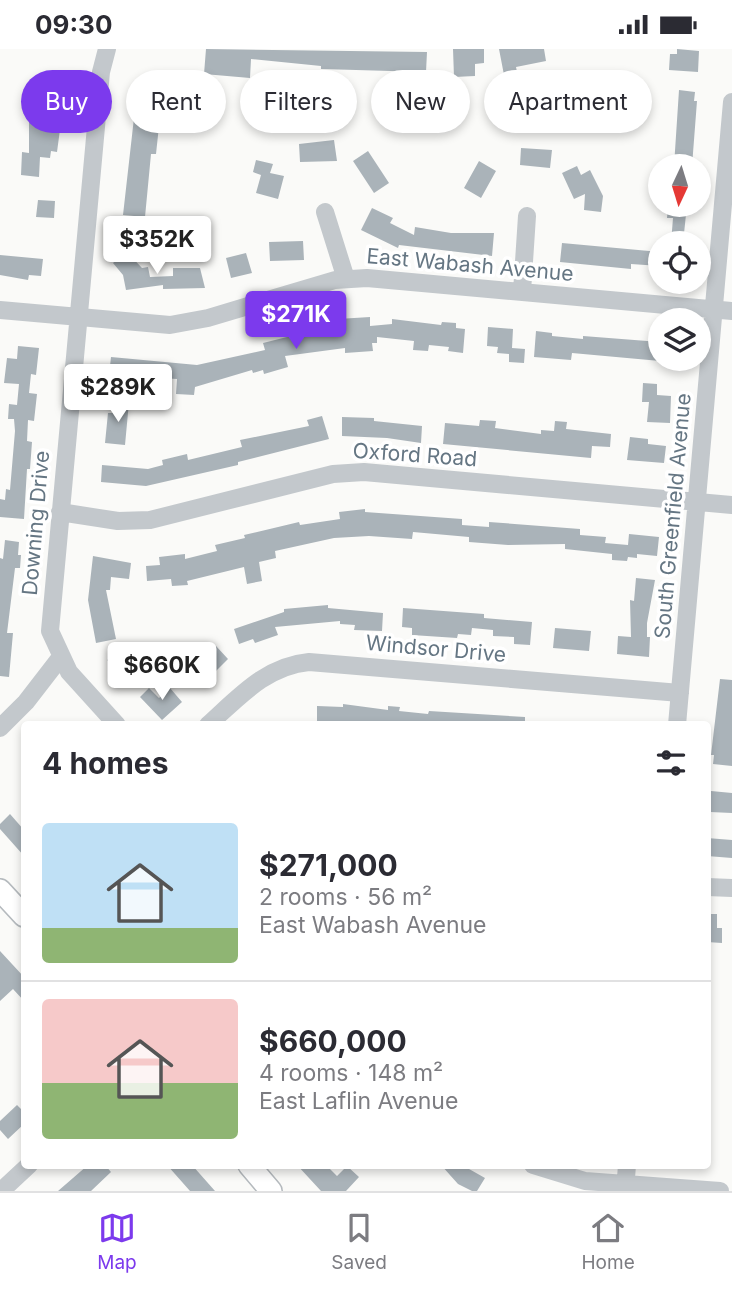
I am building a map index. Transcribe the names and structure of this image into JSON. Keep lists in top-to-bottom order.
{
  "streets": {
    "street": [
      "East Wabash Avenue",
      "Oxford Road",
      "South Greenfield Avenue",
      "Downing Drive",
      "Windsor Drive"
    ]
  },
  "crossings": [
    ["East Wabash Avenue", "South Greenfield Avenue"],
    ["East Wabash Avenue", "Downing Drive"],
    ["Oxford Road", "South Greenfield Avenue"],
    ["Oxford Road", "Downing Drive"],
    ["South Greenfield Avenue", "Windsor Drive"]
  ],
  "north": "bottom",
  "page": {
    "status": "09:30",
    "chip": [
      "Buy",
      "Rent",
      "Filters",
      "New",
      "Apartment"
    ],
    "price": [
      "$352K",
      "$271K",
      "$289K",
      "$660K"
    ],
    "heading": "4 homes",
    "list": [
      {
        "name": "$271,000",
        "note": "2 rooms · 56 m² · East Wabash Avenue"
      },
      {
        "name": "$660,000",
        "note": "4 rooms · 148 m² · East Laflin Avenue"
      }
    ],
    "tabs": ["Map", "Saved", "Home"]
  }
}
